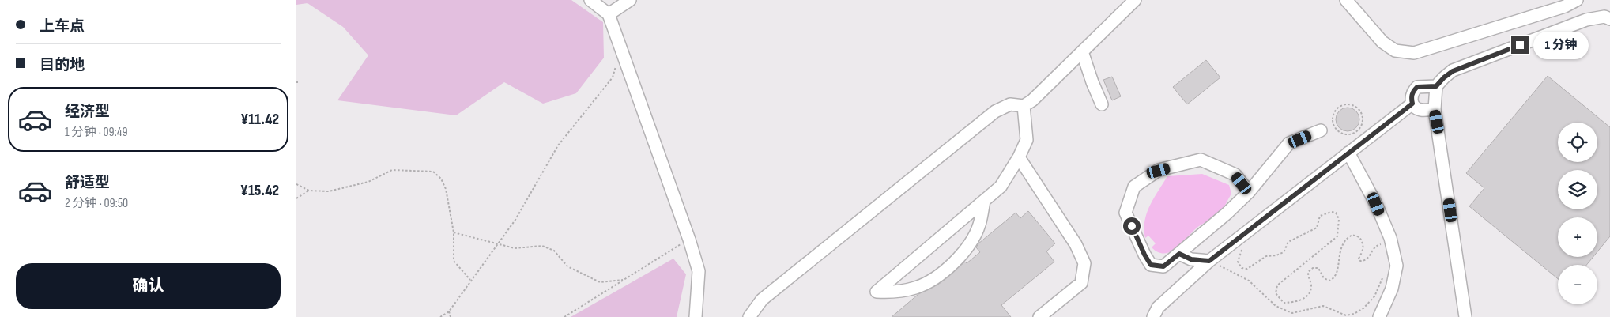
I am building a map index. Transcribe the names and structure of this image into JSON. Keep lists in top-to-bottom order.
{
  "page": {
    "banner": ["上车点", "目的地"],
    "bubble": "1 分钟",
    "list": [
      {
        "name": "经济型",
        "note": "1 分钟 · 09:49",
        "value": "¥11.42"
      },
      {
        "name": "舒适型",
        "note": "2 分钟 · 09:50",
        "value": "¥15.42"
      }
    ],
    "map_buttons": ["+", "−"],
    "buttons": "确认"
  }
}
